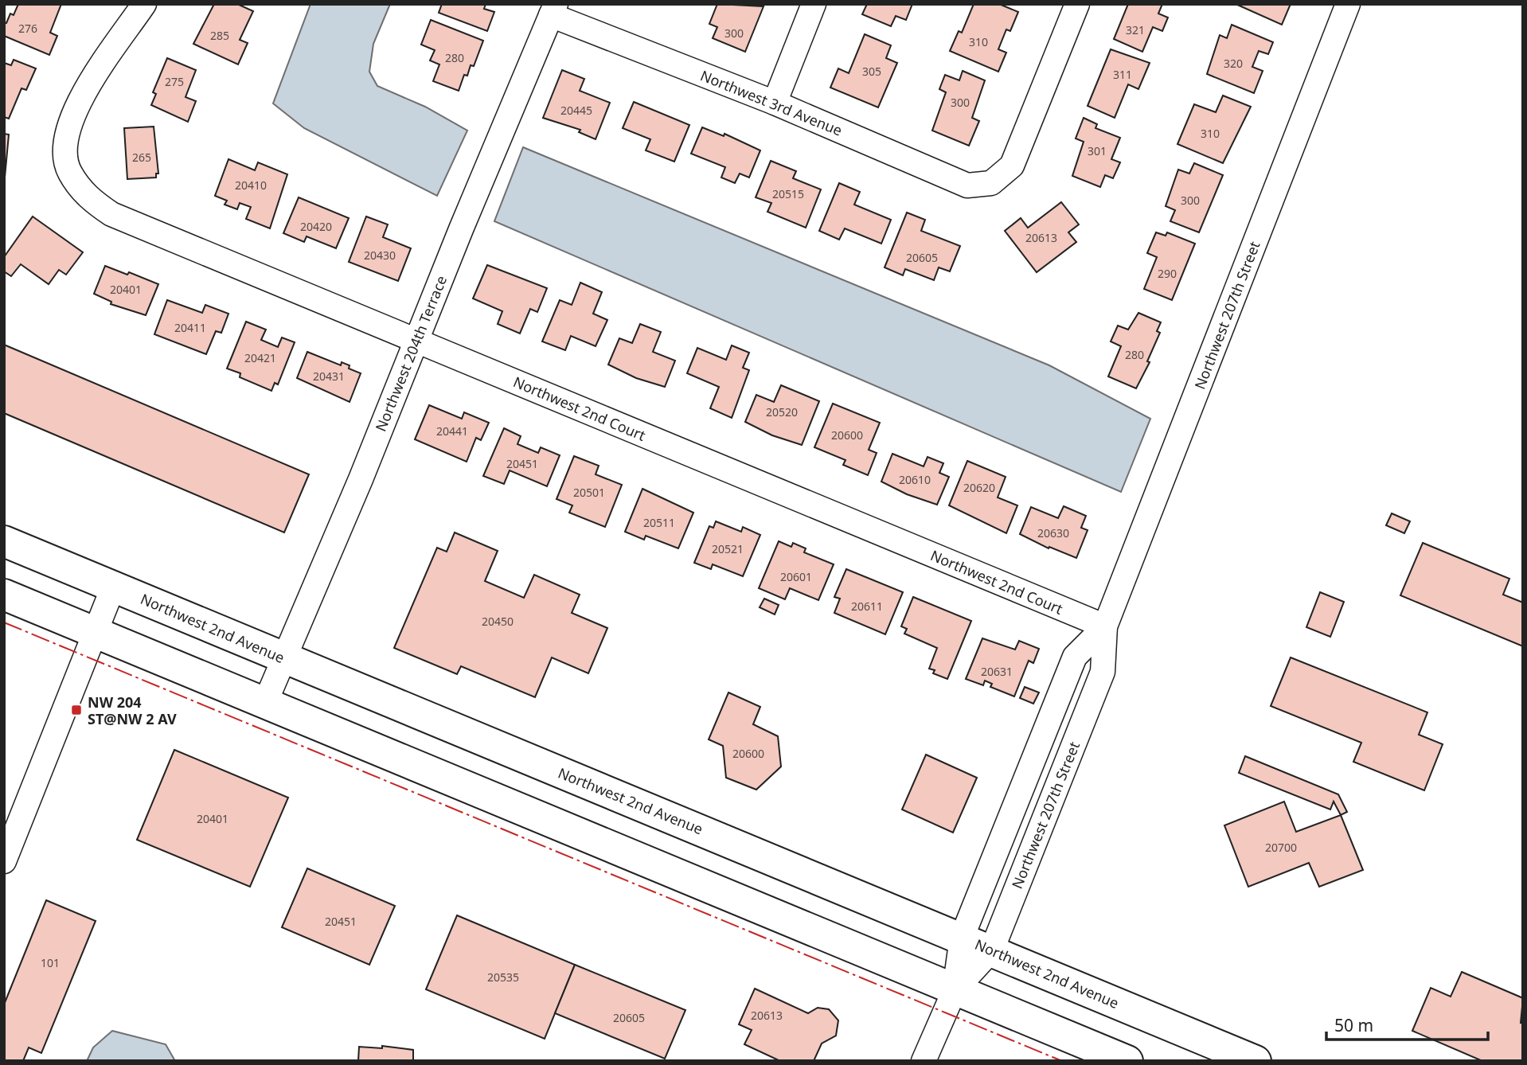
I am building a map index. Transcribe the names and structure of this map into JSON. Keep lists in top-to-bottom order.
{
  "streets": {
    "main road": ["Northwest 2nd Avenue"],
    "street": [
      "Northwest 3rd Avenue",
      "Northwest 207th Street",
      "Northwest 204th Terrace",
      "Northwest 2nd Court"
    ]
  },
  "crossings": [
    ["Northwest 3rd Avenue", "Northwest 204th Terrace"],
    ["Northwest 207th Street", "Northwest 2nd Court"],
    ["Northwest 207th Street", "Northwest 2nd Avenue"],
    ["Northwest 204th Terrace", "Northwest 2nd Court"],
    ["Northwest 204th Terrace", "Northwest 2nd Avenue"]
  ],
  "places": {
    "transit": ["NW 204 ST@NW 2 AV"]
  },
  "house_numbers": [
    "276",
    "321",
    "300",
    "285",
    "310",
    "280",
    "320",
    "305",
    "311",
    "275",
    "300",
    "20445",
    "310",
    "301",
    "265",
    "20410",
    "20515",
    "300",
    "20420",
    "20613",
    "20430",
    "20605",
    "290",
    "20401",
    "20411",
    "280",
    "20421",
    "20431",
    "20520",
    "20441",
    "20600",
    "20451",
    "20610",
    "20620",
    "20501",
    "20511",
    "20630",
    "20521",
    "20601",
    "20611",
    "20450",
    "20631",
    "20600",
    "20401",
    "20700",
    "20451",
    "101",
    "20535",
    "20613",
    "20605"
  ],
  "scale_bar": "50 m"
}
